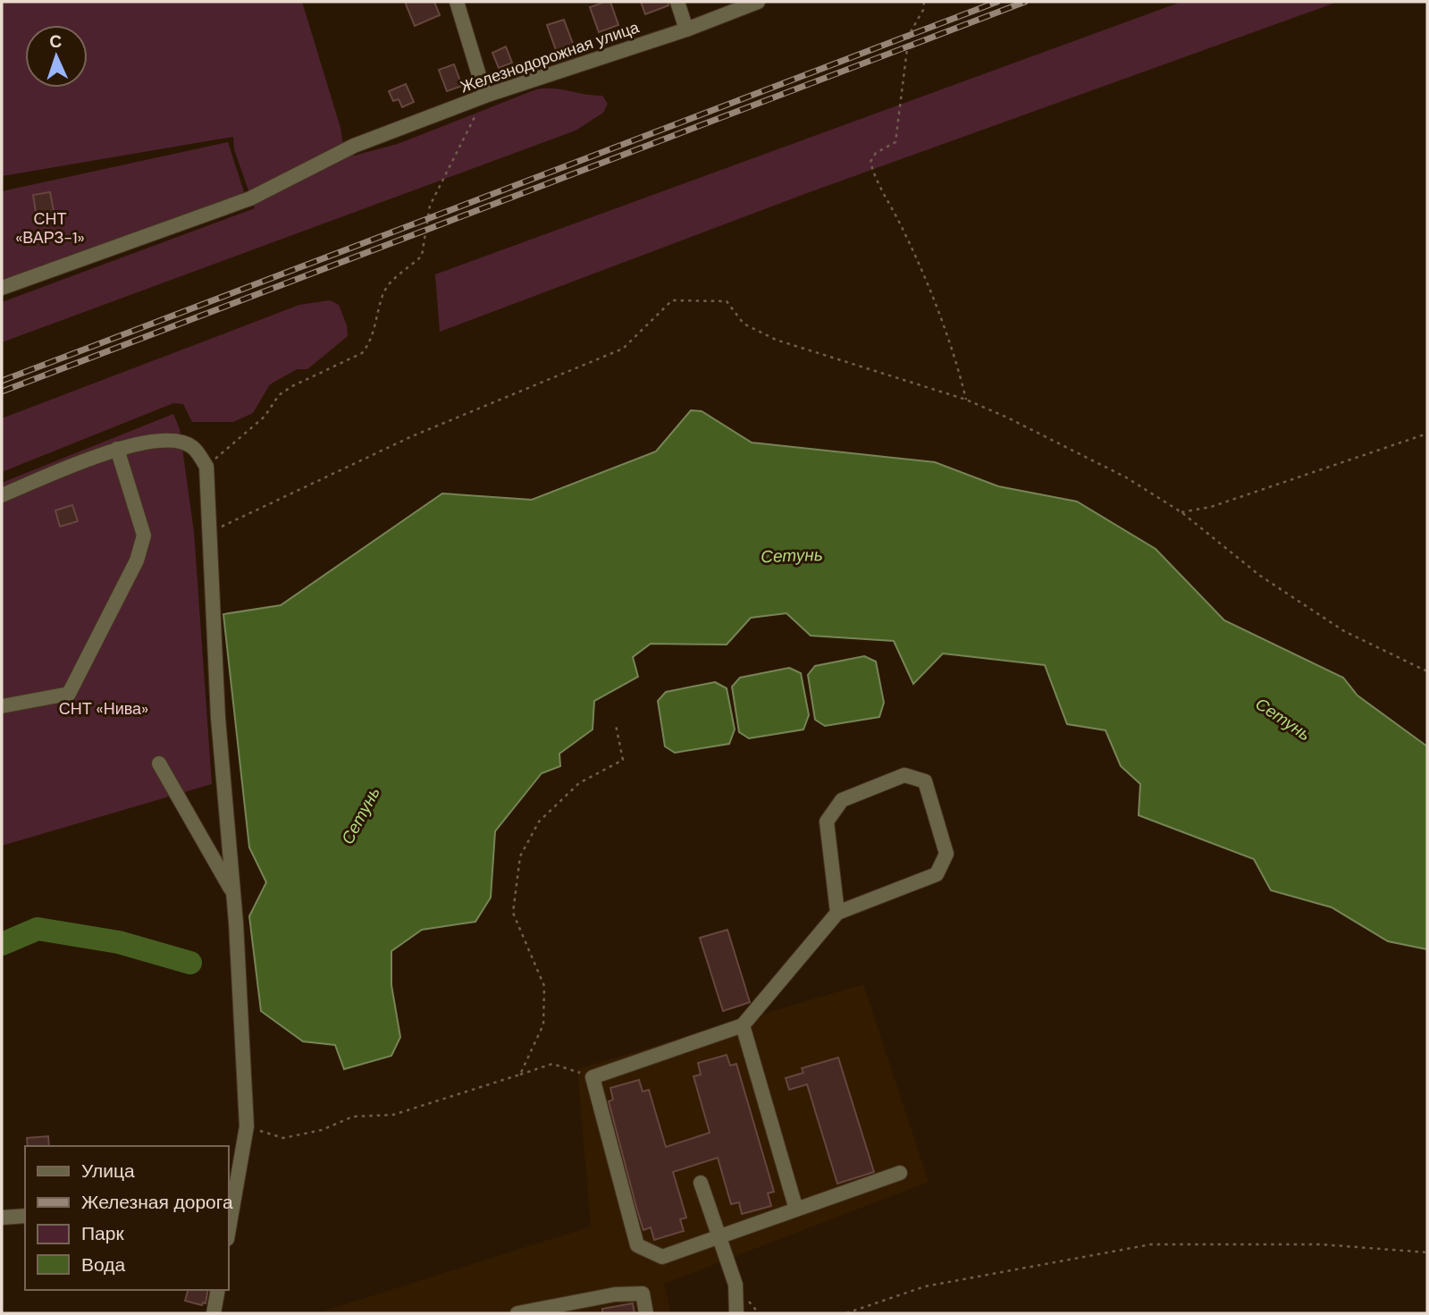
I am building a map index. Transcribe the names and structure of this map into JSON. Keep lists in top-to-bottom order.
{
  "streets": {
    "street": ["Железнодорожная улица"]
  },
  "water": ["Сетунь"],
  "parks": ["СНТ «ВАРЗ-1»", "СНТ «Нива»"],
  "legend": [
    "Улица",
    "Железная дорога",
    "Парк",
    "Вода"
  ],
  "north": "top"
}
